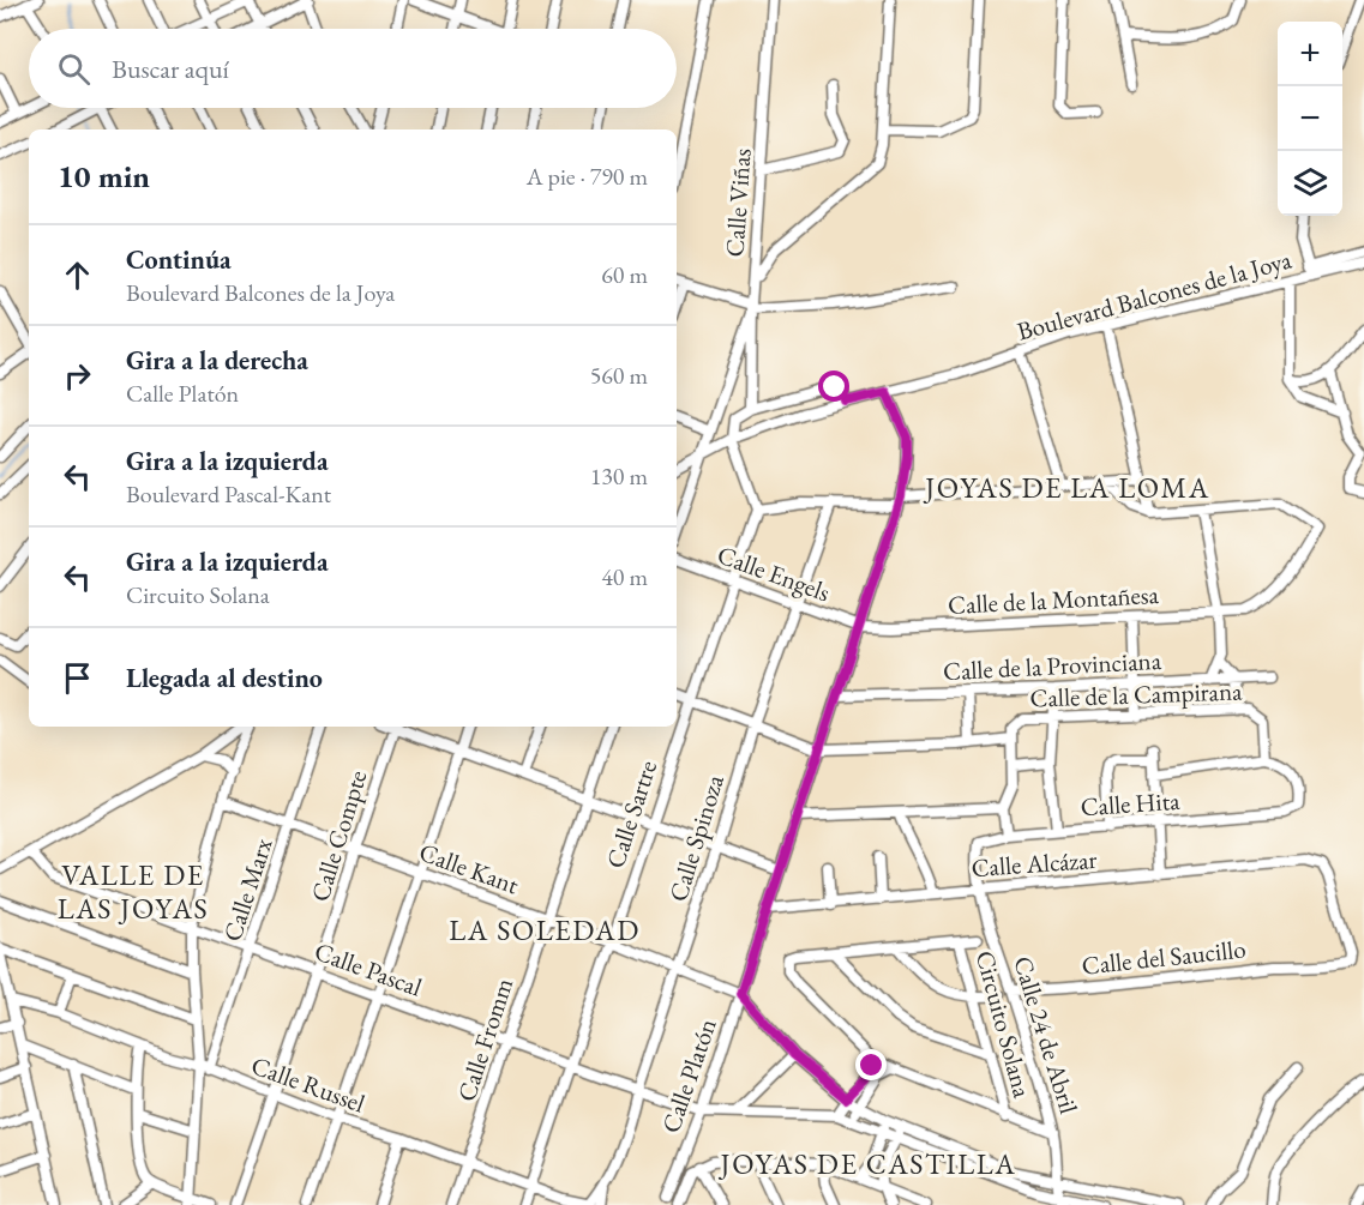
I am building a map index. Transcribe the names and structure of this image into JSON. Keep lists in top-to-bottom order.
{
  "streets": {
    "street": [
      "Calle Viñas",
      "Boulevard Balcones de la Joya",
      "Calle Engels",
      "Calle de la Montañesa",
      "Calle de la Provinciana",
      "Calle de la Campirana",
      "Calle Hita",
      "Calle Sartre",
      "Calle Compte",
      "Calle Spinoza",
      "Calle Alcázar",
      "Calle Kant",
      "Calle Marx",
      "Calle del Saucillo",
      "Calle Pascal",
      "Circuito Solana",
      "Calle 24 de Abril",
      "Calle Fromm",
      "Calle Platón",
      "Calle Russel"
    ]
  },
  "crossings": [
    ["Boulevard Balcones de la Joya", "Calle Platón"],
    ["Calle Engels", "Calle de la Montañesa"],
    ["Calle Engels", "Calle Sartre"],
    ["Calle Engels", "Calle Spinoza"],
    ["Calle Engels", "Calle Platón"],
    ["Calle de la Montañesa", "Calle Platón"],
    ["Calle de la Provinciana", "Calle Platón"],
    ["Calle de la Campirana", "Calle Hita"],
    ["Calle de la Campirana", "Calle Platón"],
    ["Calle Hita", "Calle 24 de Abril"],
    ["Calle Sartre", "Calle Kant"],
    ["Calle Sartre", "Calle Pascal"],
    ["Calle Sartre", "Calle Russel"],
    ["Calle Compte", "Calle Kant"],
    ["Calle Compte", "Calle Pascal"],
    ["Calle Compte", "Calle Russel"],
    ["Calle Spinoza", "Calle Kant"],
    ["Calle Spinoza", "Calle Pascal"],
    ["Calle Spinoza", "Calle Russel"],
    ["Calle Alcázar", "Calle del Saucillo"],
    ["Calle Alcázar", "Calle 24 de Abril"],
    ["Calle Alcázar", "Calle Platón"],
    ["Calle Kant", "Calle Marx"],
    ["Calle Kant", "Calle Fromm"],
    ["Calle Kant", "Calle Platón"],
    ["Calle Marx", "Calle Pascal"],
    ["Calle Marx", "Calle Russel"],
    ["Calle del Saucillo", "Calle 24 de Abril"],
    ["Calle Pascal", "Calle 24 de Abril"],
    ["Calle Pascal", "Calle Fromm"],
    ["Calle Pascal", "Calle Platón"],
    ["Circuito Solana", "Calle 24 de Abril"],
    ["Calle Fromm", "Calle Russel"]
  ],
  "districts": [
    "JOYAS DE LA LOMA",
    "VALLE DE LAS JOYAS",
    "LA SOLEDAD",
    "JOYAS DE CASTILLA"
  ],
  "page": {
    "map_buttons": ["+", "−"],
    "search": "Buscar aquí",
    "heading": ["10 min", "A pie · 790 m"],
    "list": [
      ["Continúa", "Boulevard Balcones de la Joya", "60 m"],
      ["Gira a la derecha", "Calle Platón", "560 m"],
      ["Gira a la izquierda", "Boulevard Pascal-Kant", "130 m"],
      ["Gira a la izquierda", "Circuito Solana", "40 m"],
      "Llegada al destino"
    ]
  }
}
